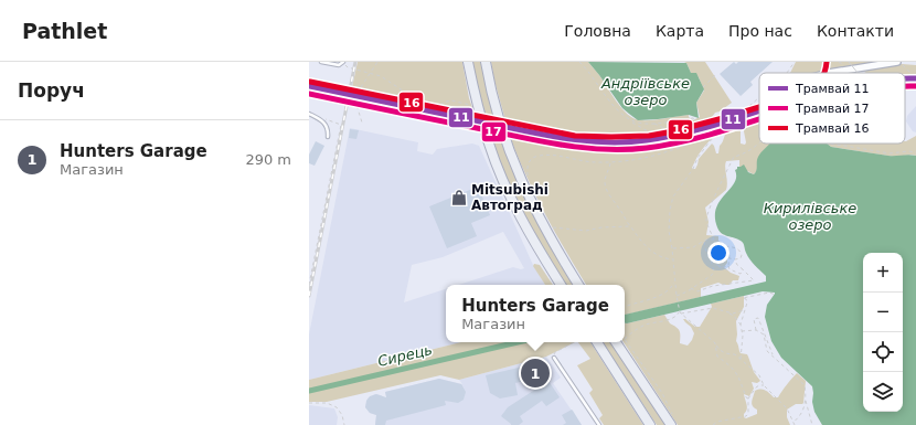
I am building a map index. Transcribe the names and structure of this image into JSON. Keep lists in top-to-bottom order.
{
  "water": ["Андріївське озеро", "Кирилівське озеро", "Сирець"],
  "places": {
    "shop": ["Mitsubishi Автоград"]
  },
  "lines": ["tram line 16", "tram line 11", "tram line 17"],
  "legend": ["Трамвай 11", "Трамвай 17", "Трамвай 16"],
  "page": {
    "header": "Pathlet",
    "nav": [
      "Головна",
      "Карта",
      "Про нас",
      "Контакти"
    ],
    "heading": "Поруч",
    "list": [
      {
        "mark": "1",
        "name": "Hunters Garage",
        "note": "Магазин",
        "value": "290 m"
      }
    ],
    "map_buttons": ["+", "−"],
    "popup": ["Hunters Garage", "Магазин"],
    "pins": "1"
  }
}
